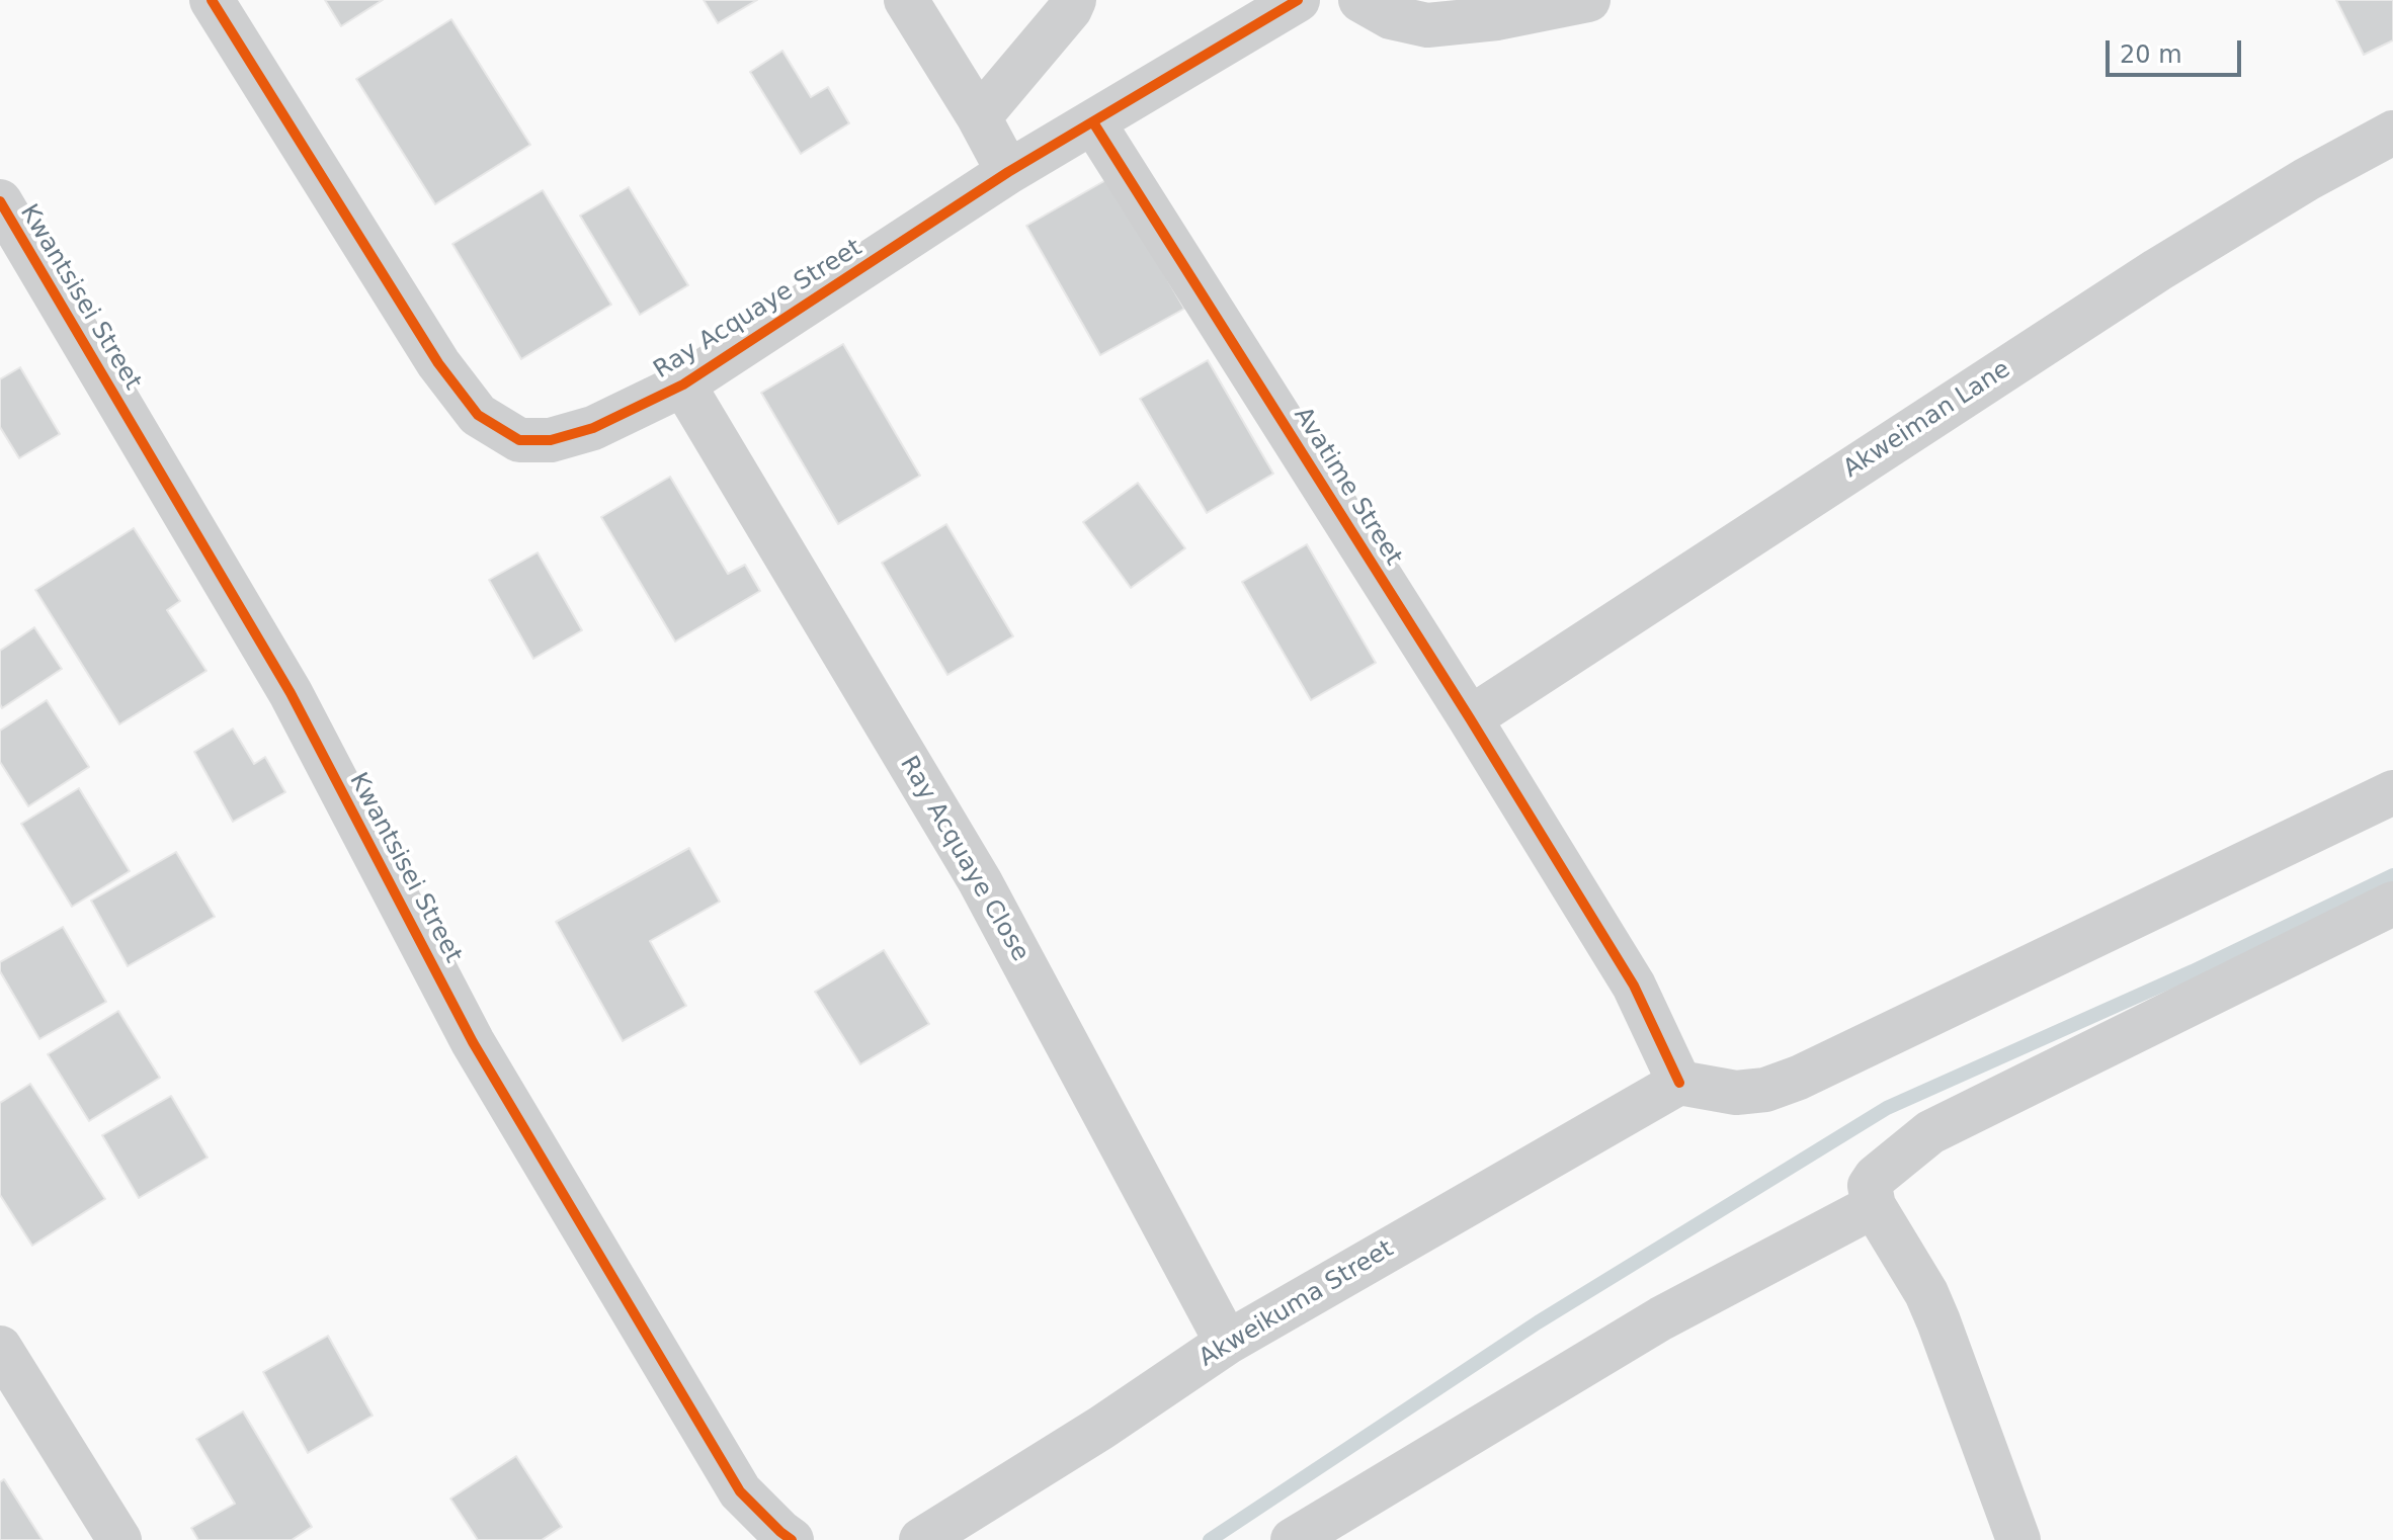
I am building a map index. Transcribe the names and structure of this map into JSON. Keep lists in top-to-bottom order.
{
  "streets": {
    "street": [
      "Kwantsisei Street",
      "Ray Acquaye Street",
      "Akweiman Lane",
      "Avatime Street",
      "Ray Acquaye Close",
      "Akweikuma Street"
    ]
  },
  "crossings": [
    ["Ray Acquaye Street", "Avatime Street"],
    ["Ray Acquaye Street", "Ray Acquaye Close"],
    ["Akweiman Lane", "Avatime Street"],
    ["Avatime Street", "Akweikuma Street"],
    ["Ray Acquaye Close", "Akweikuma Street"]
  ],
  "scale_bar": "20 m"
}
